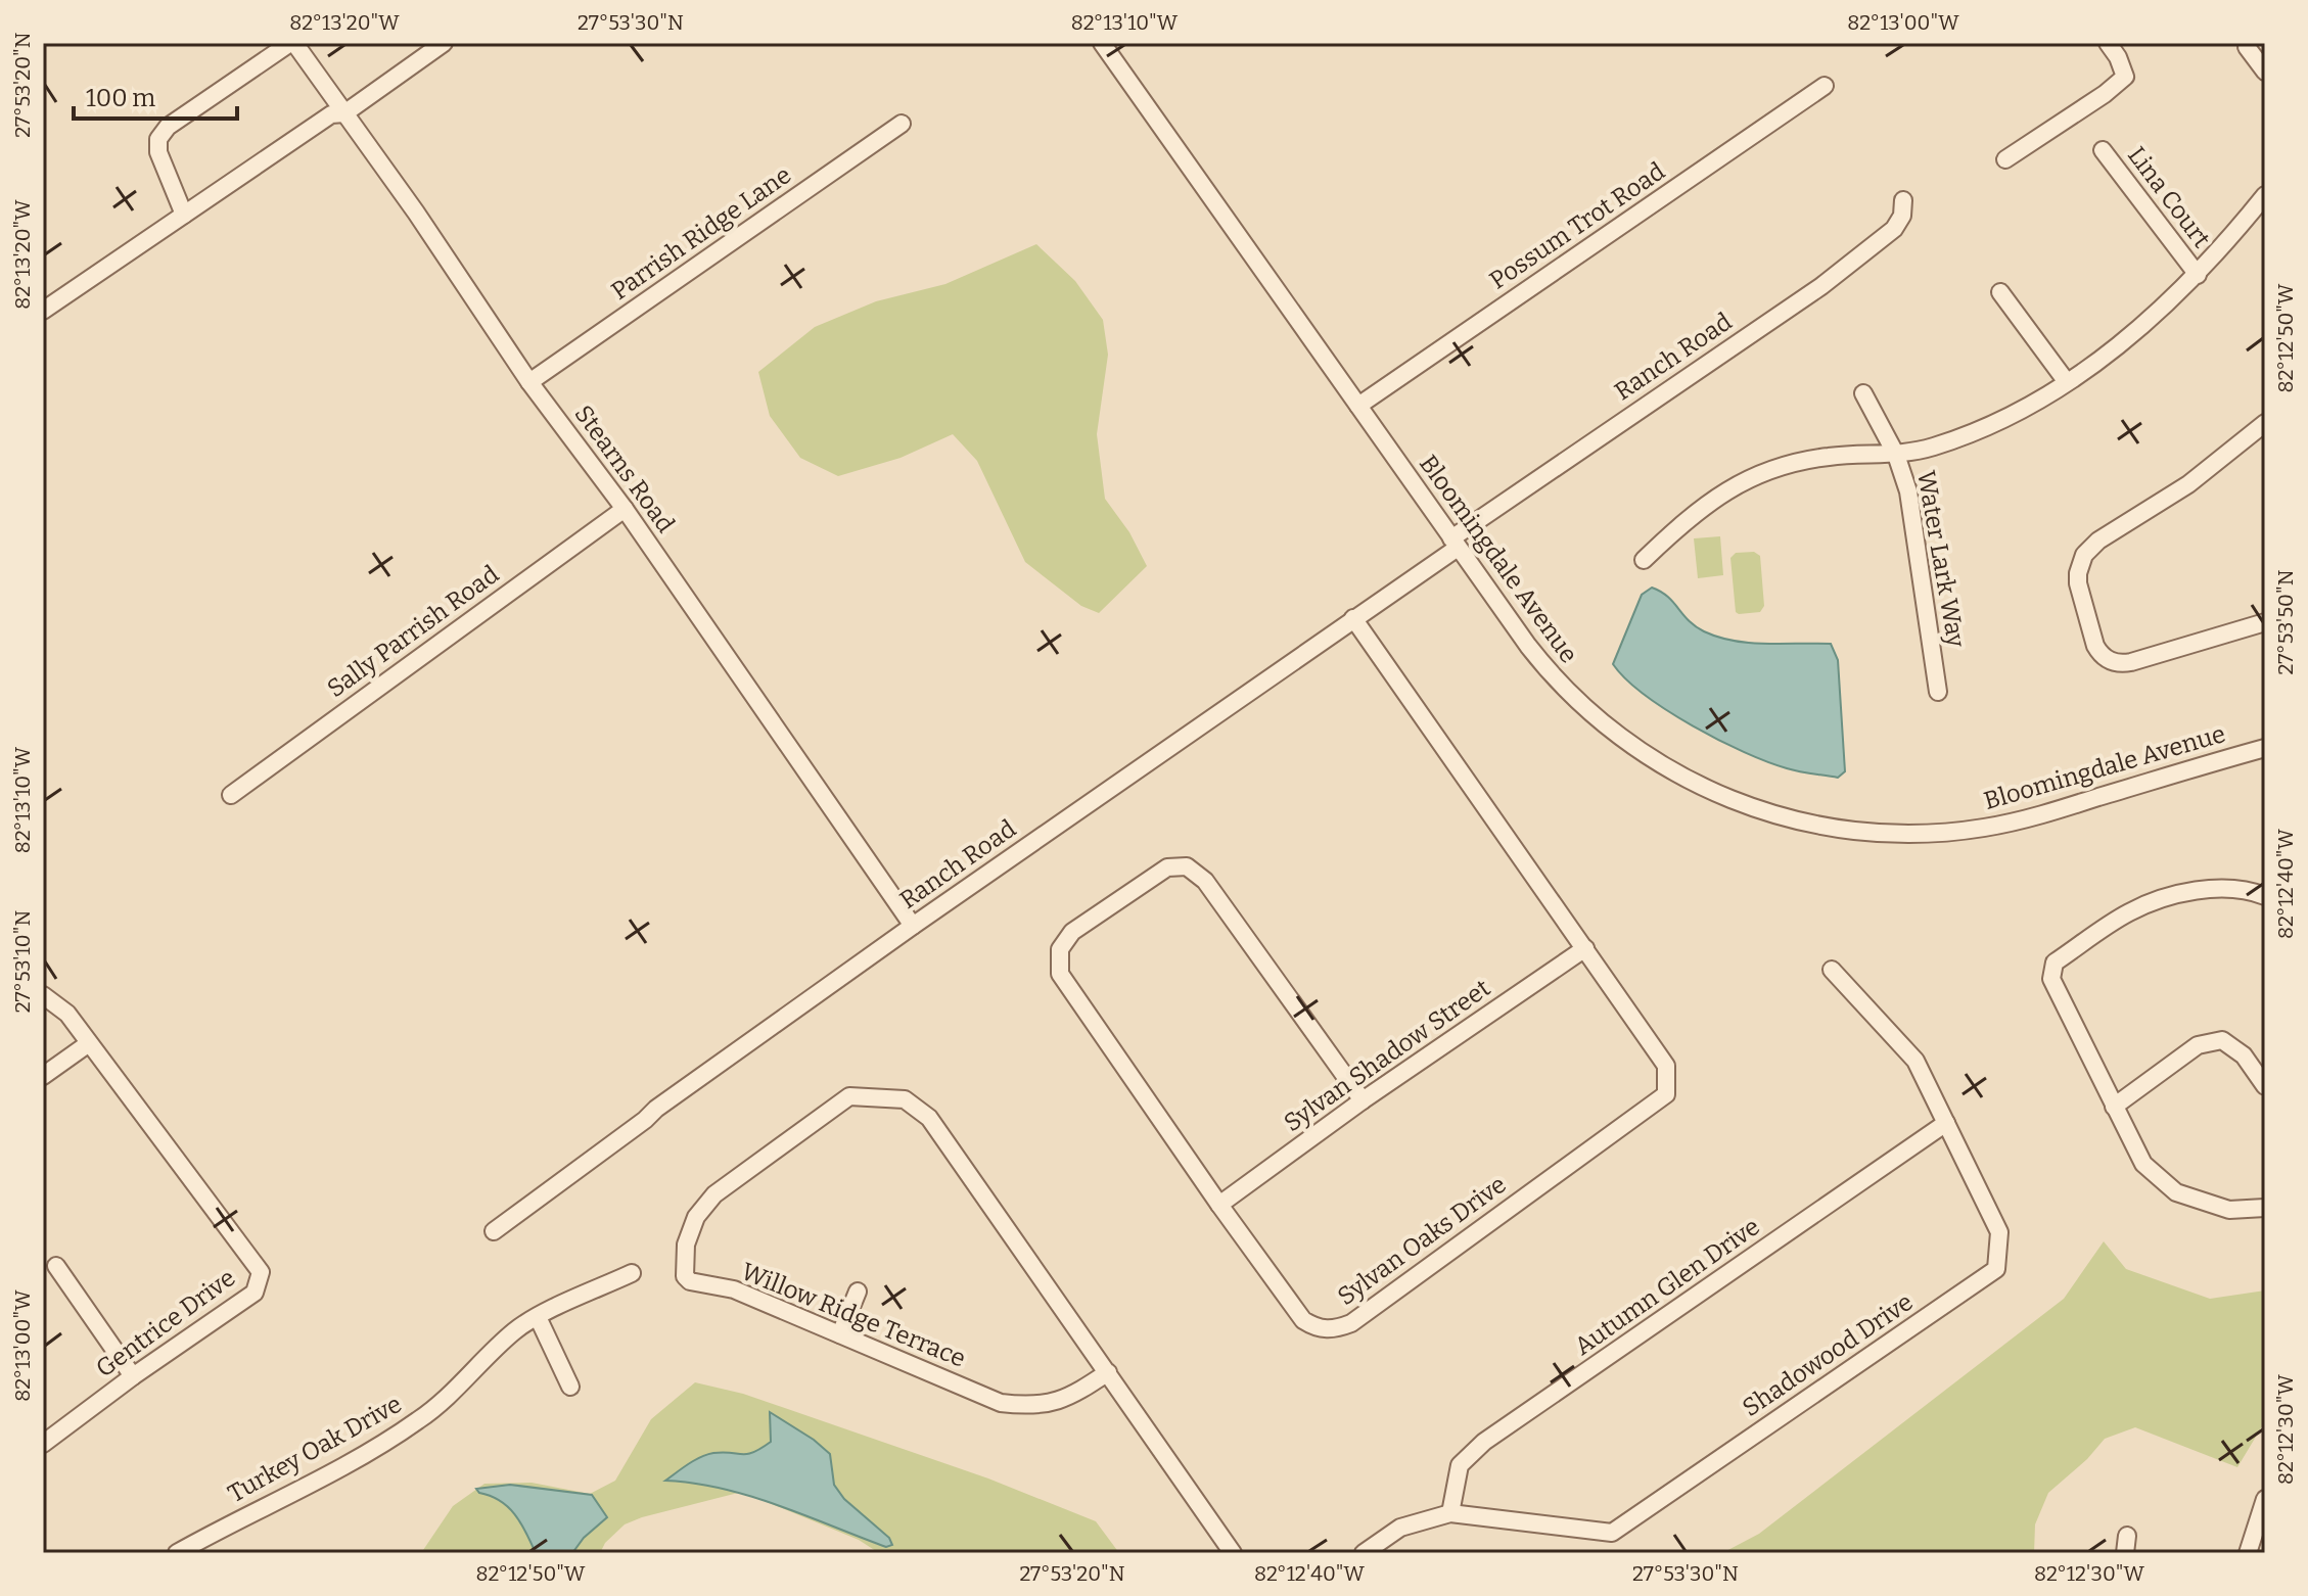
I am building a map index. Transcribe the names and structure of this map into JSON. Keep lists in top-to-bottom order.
{
  "streets": {
    "street": [
      "Lina Court",
      "Possum Trot Road",
      "Parrish Ridge Lane",
      "Ranch Road",
      "Stearns Road",
      "Bloomingdale Avenue",
      "Water Lark Way",
      "Sally Parrish Road",
      "Sylvan Shadow Street",
      "Sylvan Oaks Drive",
      "Autumn Glen Drive",
      "Willow Ridge Terrace",
      "Gentrice Drive",
      "Shadowood Drive",
      "Turkey Oak Drive"
    ]
  },
  "crossings": [
    ["Possum Trot Road", "Bloomingdale Avenue"],
    ["Parrish Ridge Lane", "Stearns Road"],
    ["Ranch Road", "Stearns Road"],
    ["Ranch Road", "Bloomingdale Avenue"],
    ["Ranch Road", "Sylvan Oaks Drive"],
    ["Stearns Road", "Sally Parrish Road"],
    ["Sylvan Shadow Street", "Sylvan Oaks Drive"],
    ["Autumn Glen Drive", "Shadowood Drive"]
  ],
  "scale_bar": "100 m",
  "coordinates": [
    "82°13'20\"W",
    "27°53'30\"N",
    "82°13'10\"W",
    "82°13'00\"W",
    "27°53'20\"N",
    "82°12'50\"W",
    "27°53'50\"N",
    "82°12'40\"W",
    "27°53'10\"N",
    "82°12'30\"W"
  ]
}
